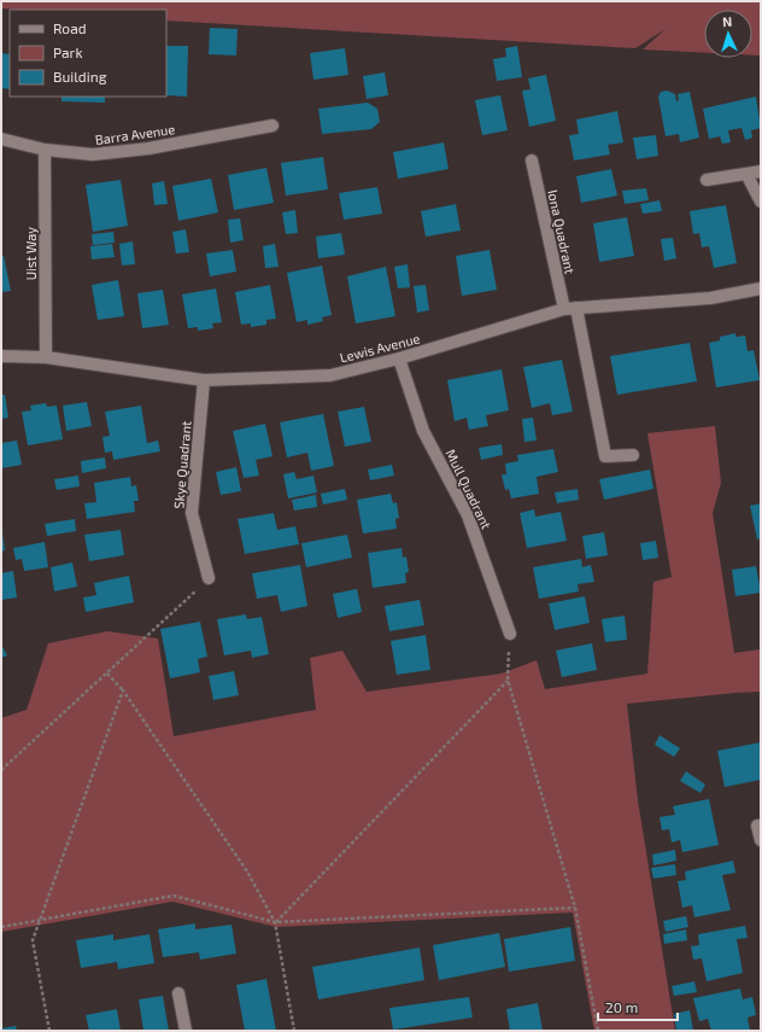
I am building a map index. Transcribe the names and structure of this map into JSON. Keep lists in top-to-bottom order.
{
  "streets": {
    "street": [
      "Barra Avenue",
      "Iona Quadrant",
      "Uist Way",
      "Lewis Avenue",
      "Skye Quadrant",
      "Mull Quadrant"
    ]
  },
  "crossings": [
    ["Barra Avenue", "Uist Way"],
    ["Iona Quadrant", "Lewis Avenue"],
    ["Uist Way", "Lewis Avenue"],
    ["Lewis Avenue", "Skye Quadrant"],
    ["Lewis Avenue", "Mull Quadrant"]
  ],
  "legend": ["Road", "Park", "Building"],
  "scale_bar": "20 m",
  "north": "top"
}
